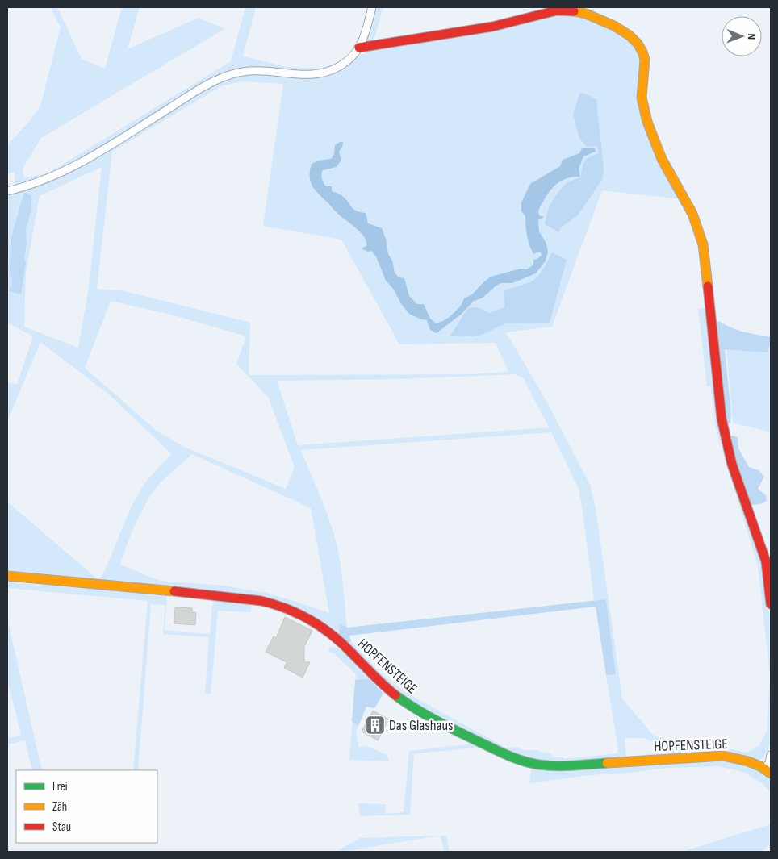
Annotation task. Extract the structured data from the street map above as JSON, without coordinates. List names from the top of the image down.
{
  "streets": {
    "street": ["HOPFENSTEIGE"]
  },
  "places": {
    "building": ["Das Glashaus"]
  },
  "legend": ["Frei", "Zäh", "Stau"],
  "north": "right"
}
